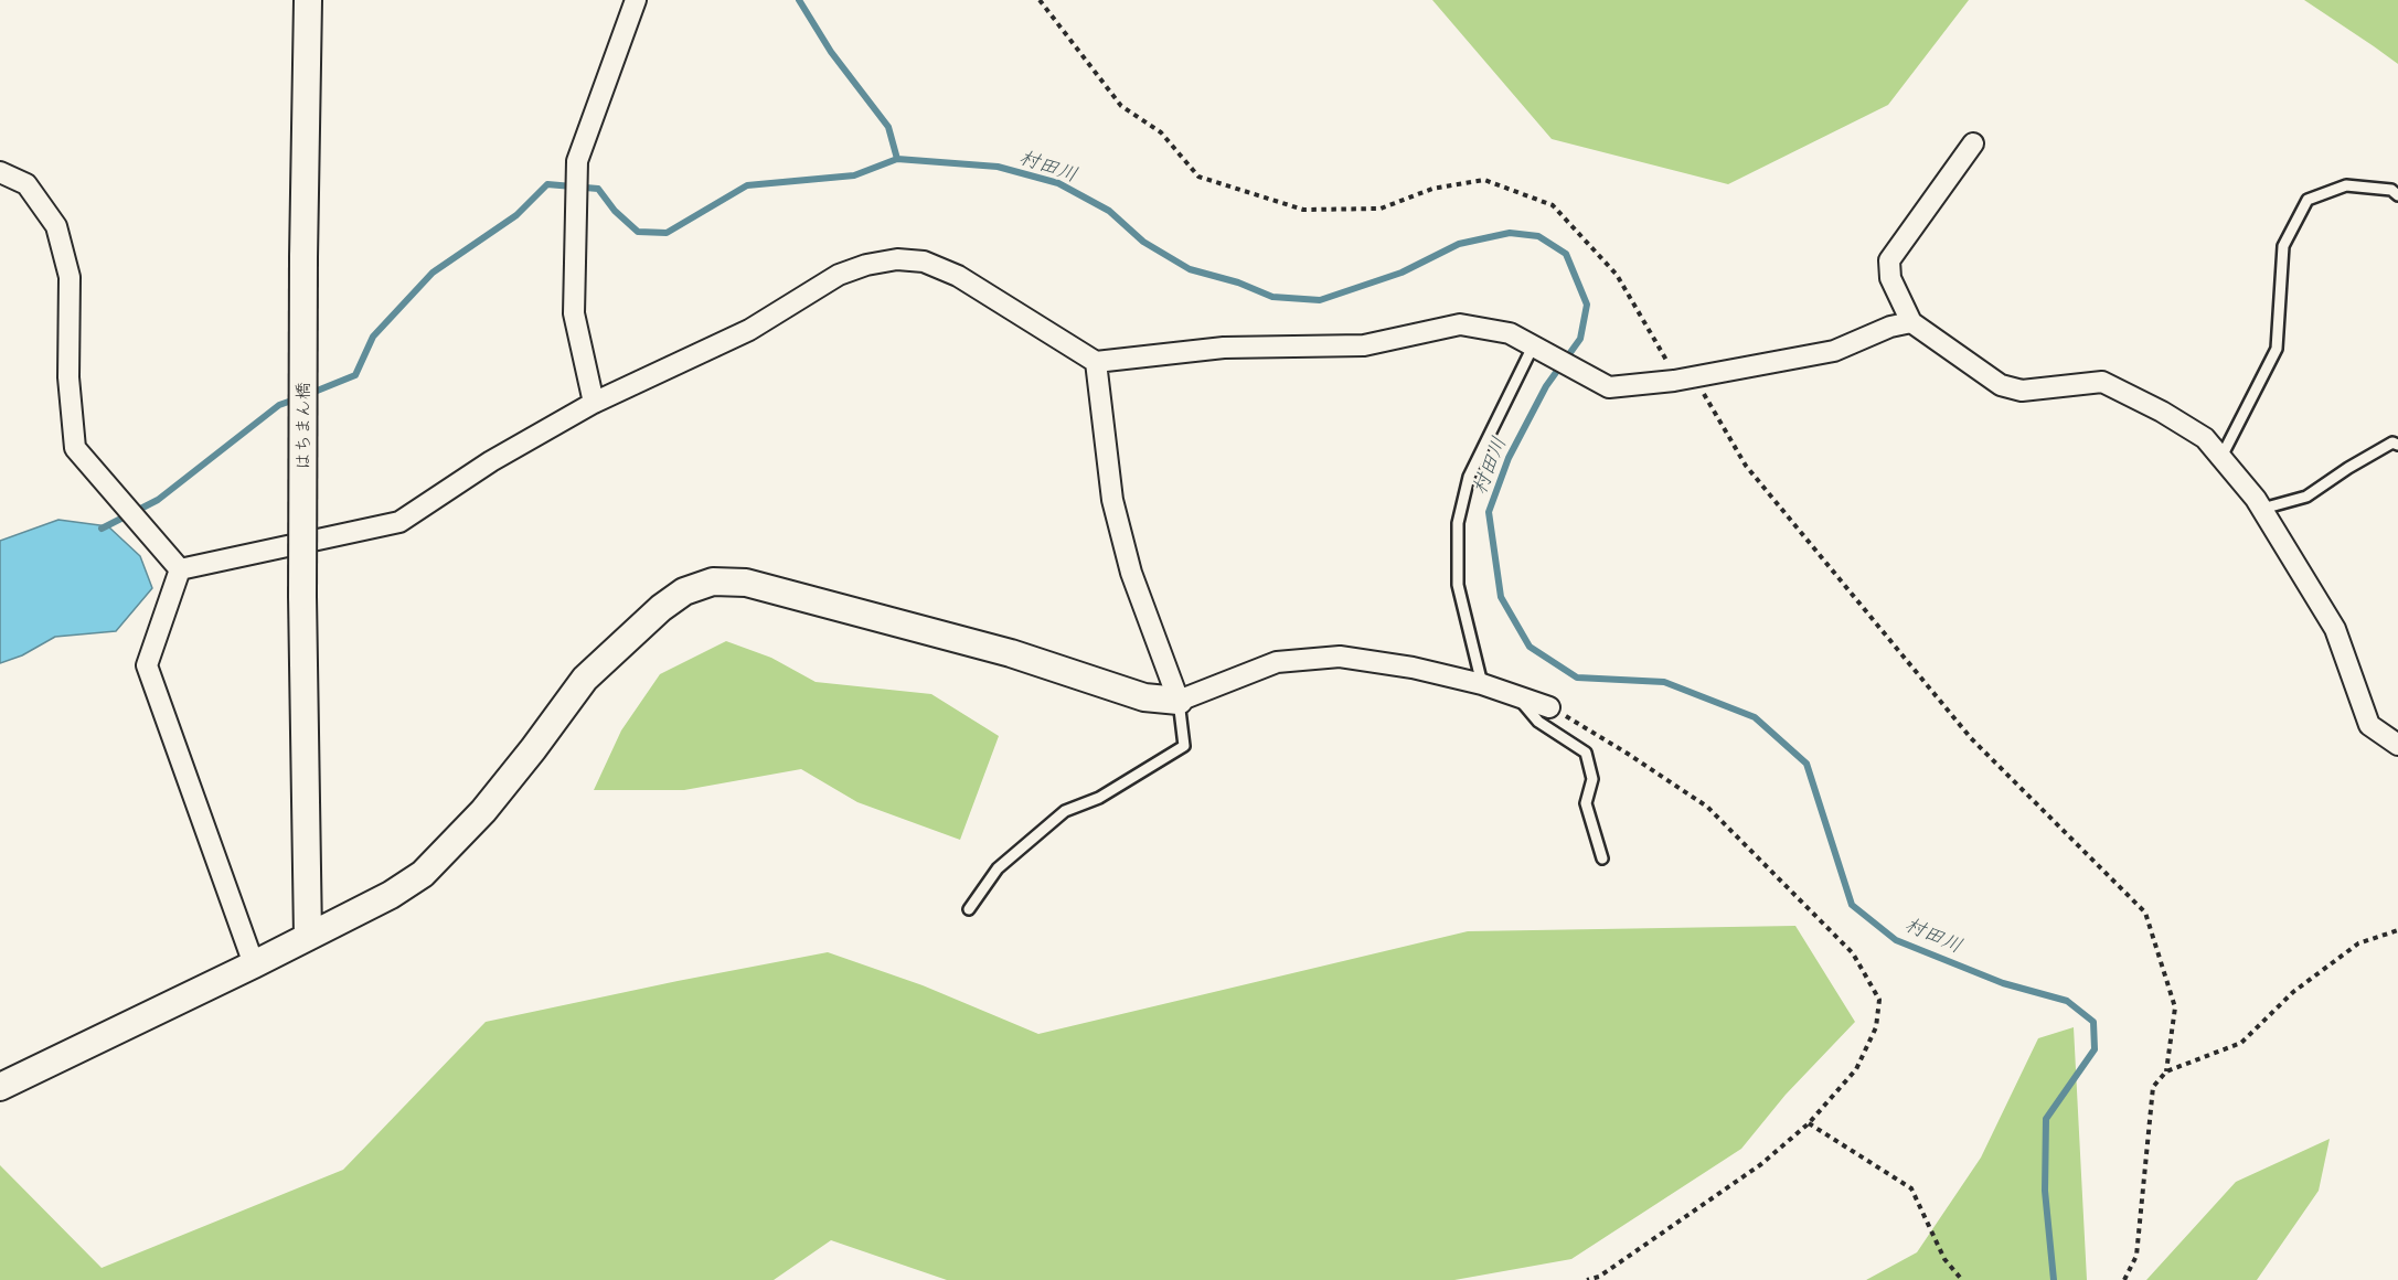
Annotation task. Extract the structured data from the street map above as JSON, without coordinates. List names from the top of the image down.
{
  "streets": {
    "street": ["はちまん橋"]
  },
  "water": ["村田川"]
}
